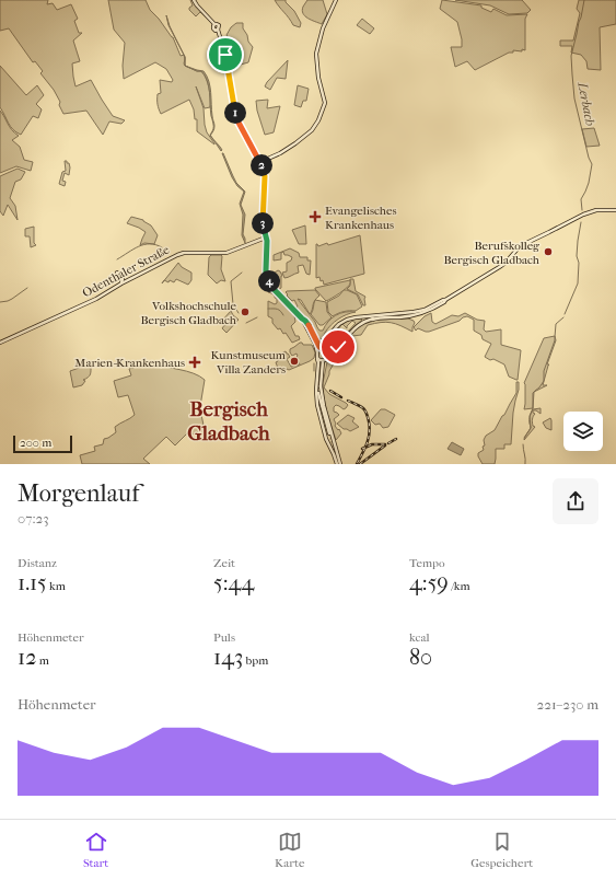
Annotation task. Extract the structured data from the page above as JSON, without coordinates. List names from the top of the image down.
{
  "streets": {
    "main road": ["Odenthaler Straße"]
  },
  "districts": ["Bergisch Gladbach"],
  "water": ["Lerbach"],
  "places": {
    "health": ["Evangelisches Krankenhaus", "Marien-Krankenhaus"],
    "other": ["Berufskolleg Bergisch Gladbach", "Volkshochschule Bergisch Gladbach", "Kunstmuseum Villa Zanders"]
  },
  "scale_bar": "200 m",
  "page": {
    "pins": [
      "1",
      "2",
      "3",
      "4"
    ],
    "scale": "200 m",
    "heading": ["Morgenlauf", "07:23"],
    "stats": [
      ["Distanz", "1.15 km"],
      ["Zeit", "5:44"],
      ["Tempo", "4:59 /km"],
      ["Höhenmeter", "12 m"],
      ["Puls", "143 bpm"],
      ["kcal", "80"]
    ],
    "chart": ["Höhenmeter", "221–230 m"],
    "tabs": ["Start", "Karte", "Gespeichert"]
  }
}
